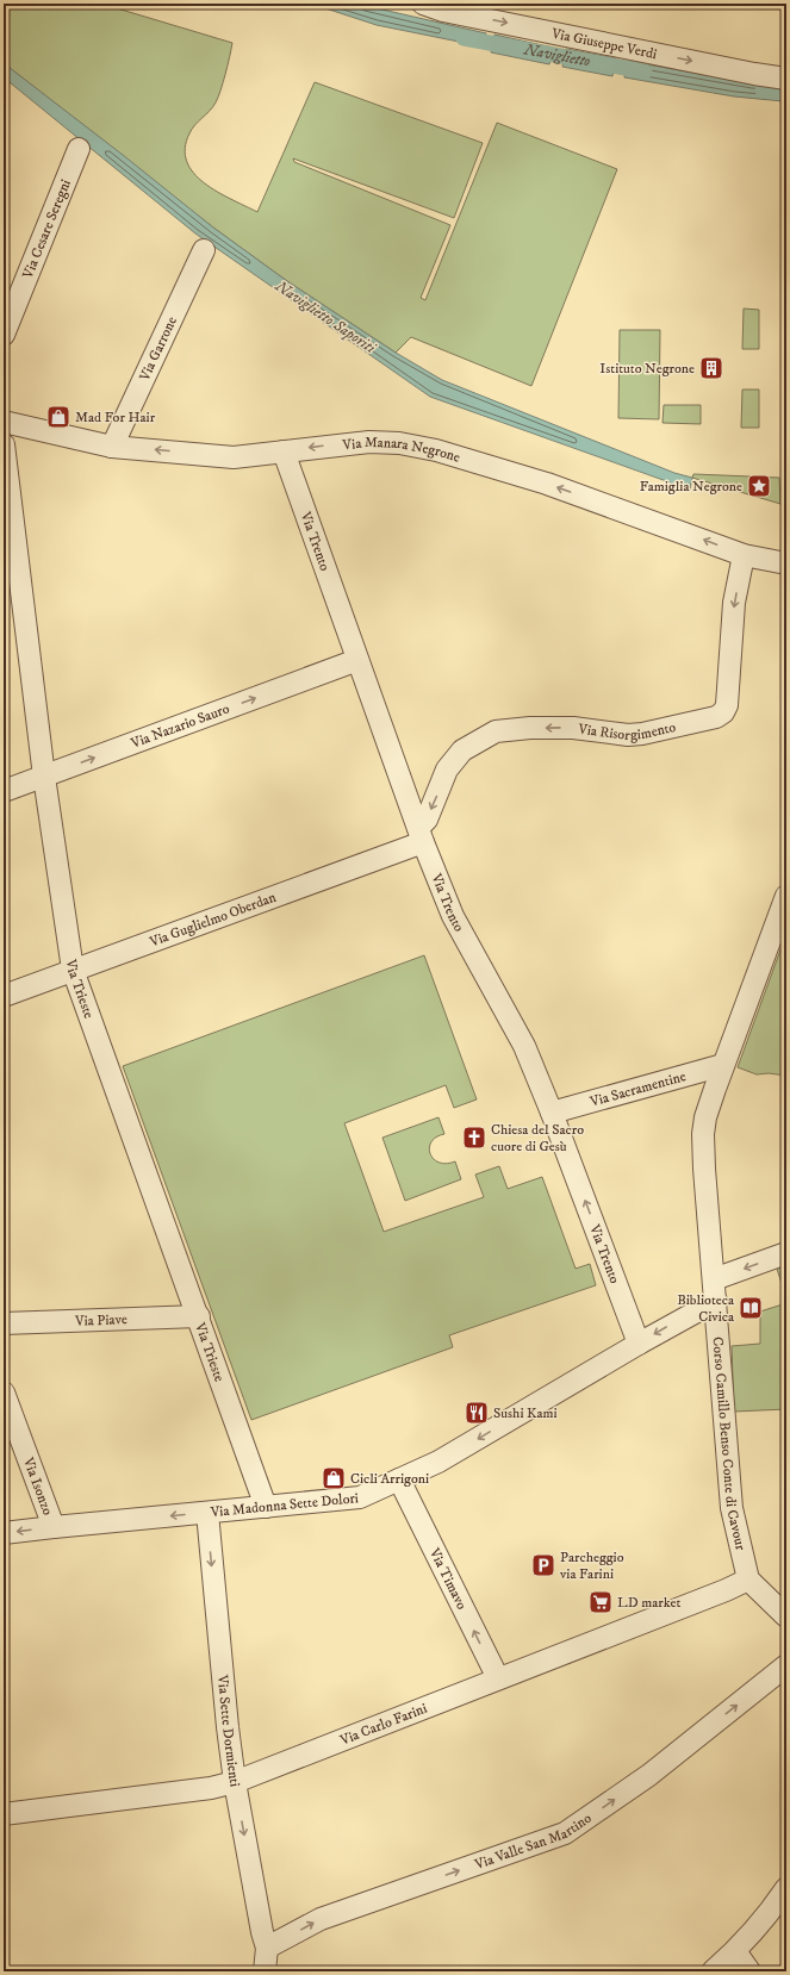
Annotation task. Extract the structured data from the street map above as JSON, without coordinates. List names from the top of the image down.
{
  "streets": {
    "street": [
      "Via Giuseppe Verdi",
      "Via Cesare Seregni",
      "Via Garrone",
      "Via Manara Negrone",
      "Via Trento",
      "Via Nazario Sauro",
      "Via Risorgimento",
      "Via Guglielmo Oberdan",
      "Via Trieste",
      "Via Sacramentine",
      "Via Piave",
      "Corso Camillo Benso Conte di Cavour",
      "Via Isonzo",
      "Via Madonna Sette Dolori",
      "Via Timavo",
      "Via Carlo Farini",
      "Via Sette Dormienti",
      "Via Valle San Martino"
    ]
  },
  "crossings": [
    ["Via Garrone", "Via Manara Negrone"],
    ["Via Manara Negrone", "Via Trento"],
    ["Via Manara Negrone", "Via Risorgimento"],
    ["Via Trento", "Via Nazario Sauro"],
    ["Via Trento", "Via Risorgimento"],
    ["Via Trento", "Via Guglielmo Oberdan"],
    ["Via Trento", "Via Sacramentine"],
    ["Via Trento", "Via Madonna Sette Dolori"],
    ["Via Nazario Sauro", "Via Trieste"],
    ["Via Risorgimento", "Via Guglielmo Oberdan"],
    ["Via Guglielmo Oberdan", "Via Trieste"],
    ["Via Trieste", "Via Piave"],
    ["Via Trieste", "Via Madonna Sette Dolori"],
    ["Via Sacramentine", "Corso Camillo Benso Conte di Cavour"],
    ["Corso Camillo Benso Conte di Cavour", "Via Madonna Sette Dolori"],
    ["Corso Camillo Benso Conte di Cavour", "Via Carlo Farini"],
    ["Via Isonzo", "Via Madonna Sette Dolori"],
    ["Via Madonna Sette Dolori", "Via Timavo"],
    ["Via Madonna Sette Dolori", "Via Sette Dormienti"],
    ["Via Timavo", "Via Carlo Farini"],
    ["Via Carlo Farini", "Via Sette Dormienti"],
    ["Via Sette Dormienti", "Via Valle San Martino"]
  ],
  "one_way": [
    "Via Giuseppe Verdi",
    "Via Manara Negrone",
    "Via Nazario Sauro",
    "Via Risorgimento",
    "Via Madonna Sette Dolori",
    "Via Timavo",
    "Via Sette Dormienti",
    "Via Valle San Martino"
  ],
  "water": ["Naviglietto", "Naviglietto Saporiti"],
  "places": {
    "building": ["Istituto Negrone"],
    "shop": ["Mad For Hair", "Cicli Arrigoni"],
    "place": ["Famiglia Negrone"],
    "church": ["Chiesa del Sacro cuore di Gesù"],
    "library": ["Biblioteca Civica"],
    "restaurant": ["Sushi Kami"],
    "parking": ["Parcheggio via Farini"],
    "supermarket": ["LD market"]
  }
}
